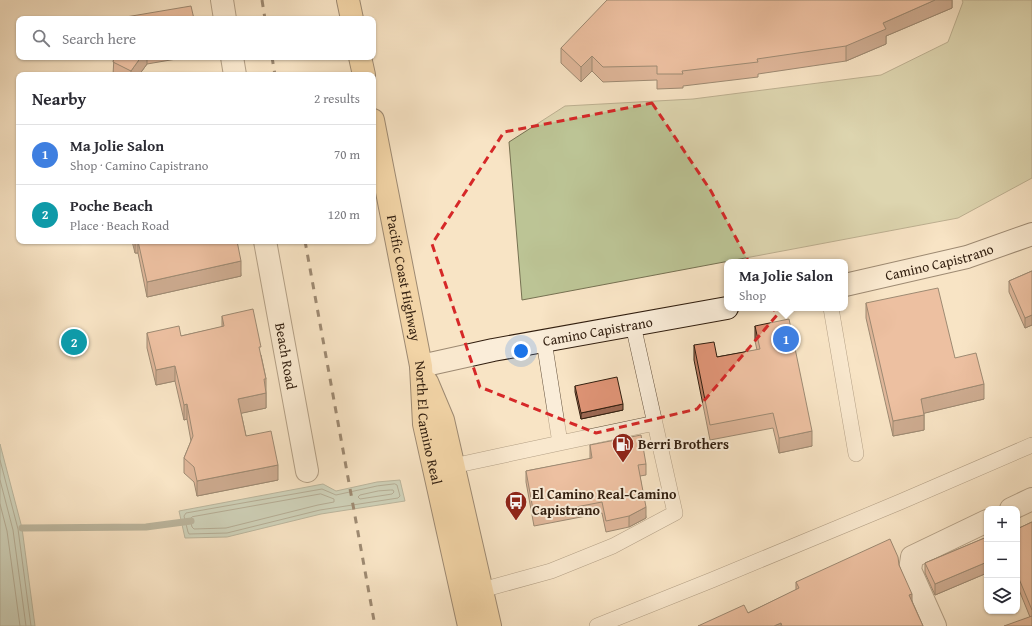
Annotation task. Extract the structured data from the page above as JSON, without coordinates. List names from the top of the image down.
{
  "streets": {
    "main road": [
      "Camino Capistrano",
      "Pacific Coast Highway",
      "Beach Road",
      "North El Camino Real"
    ]
  },
  "crossings": [
    ["Camino Capistrano", "Pacific Coast Highway"],
    ["Camino Capistrano", "North El Camino Real"],
    ["Pacific Coast Highway", "North El Camino Real"]
  ],
  "places": {
    "fuel station": ["Berri Brothers"],
    "bus stop": ["El Camino Real-Camino Capistrano"]
  },
  "page": {
    "search": "Search here",
    "heading": ["Nearby", "2 results"],
    "list": [
      {
        "mark": "1",
        "name": "Ma Jolie Salon",
        "note": "Shop · Camino Capistrano",
        "value": "70 m"
      },
      {
        "mark": "2",
        "name": "Poche Beach",
        "note": "Place · Beach Road",
        "value": "120 m"
      }
    ],
    "popup": ["Ma Jolie Salon", "Shop"],
    "pins": ["1", "2"],
    "map_buttons": ["+", "−"]
  }
}
